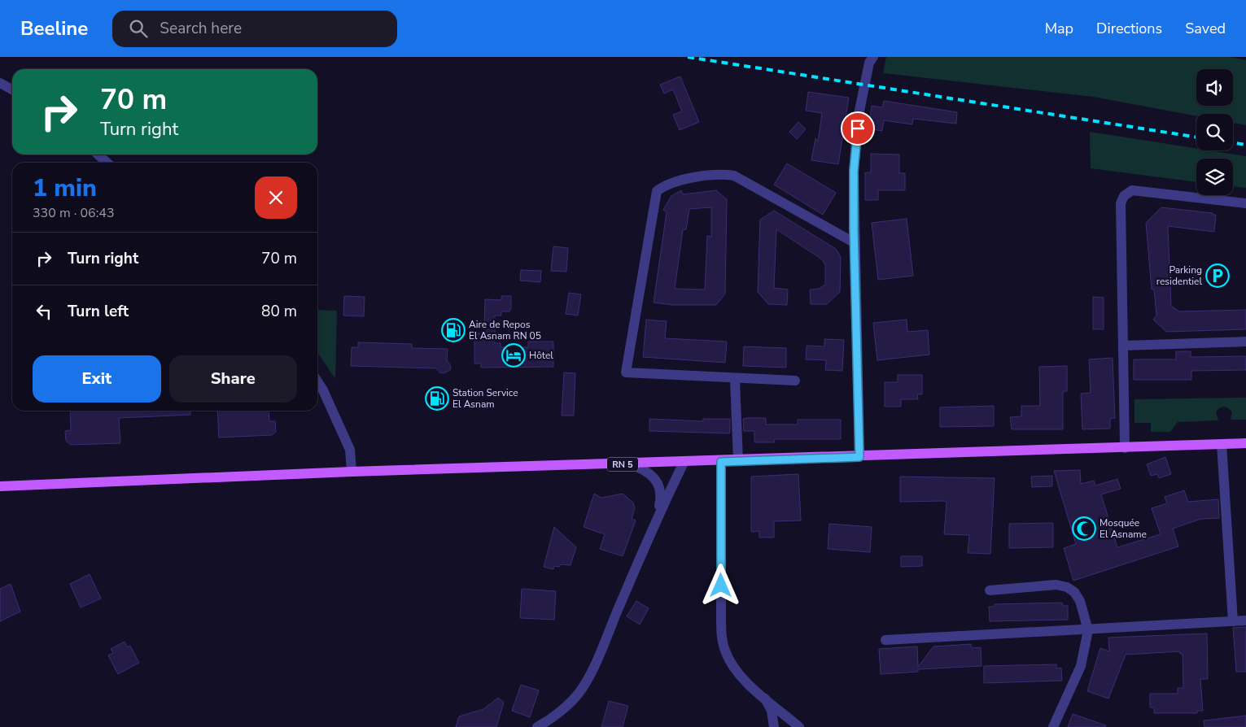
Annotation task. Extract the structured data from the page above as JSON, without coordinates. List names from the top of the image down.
{
  "streets": {
    "main road": ["RN 5"]
  },
  "places": {
    "parking": ["Parking residentiel"],
    "fuel station": ["Aire de Repos El Asnam RN 05", "Station Service El Asnam"],
    "hotel": ["Hôtel"],
    "mosque": ["Mosquée El Asname"]
  },
  "page": {
    "header": "Beeline",
    "search": "Search here",
    "nav": ["Map", "Directions", "Saved"],
    "turn": ["70 m", "Turn right"],
    "heading": ["1 min", "330 m · 06:43"],
    "list": [
      {
        "name": "Turn right",
        "value": "70 m"
      },
      {
        "name": "Turn left",
        "value": "80 m"
      }
    ],
    "buttons": ["Exit", "Share"]
  }
}
